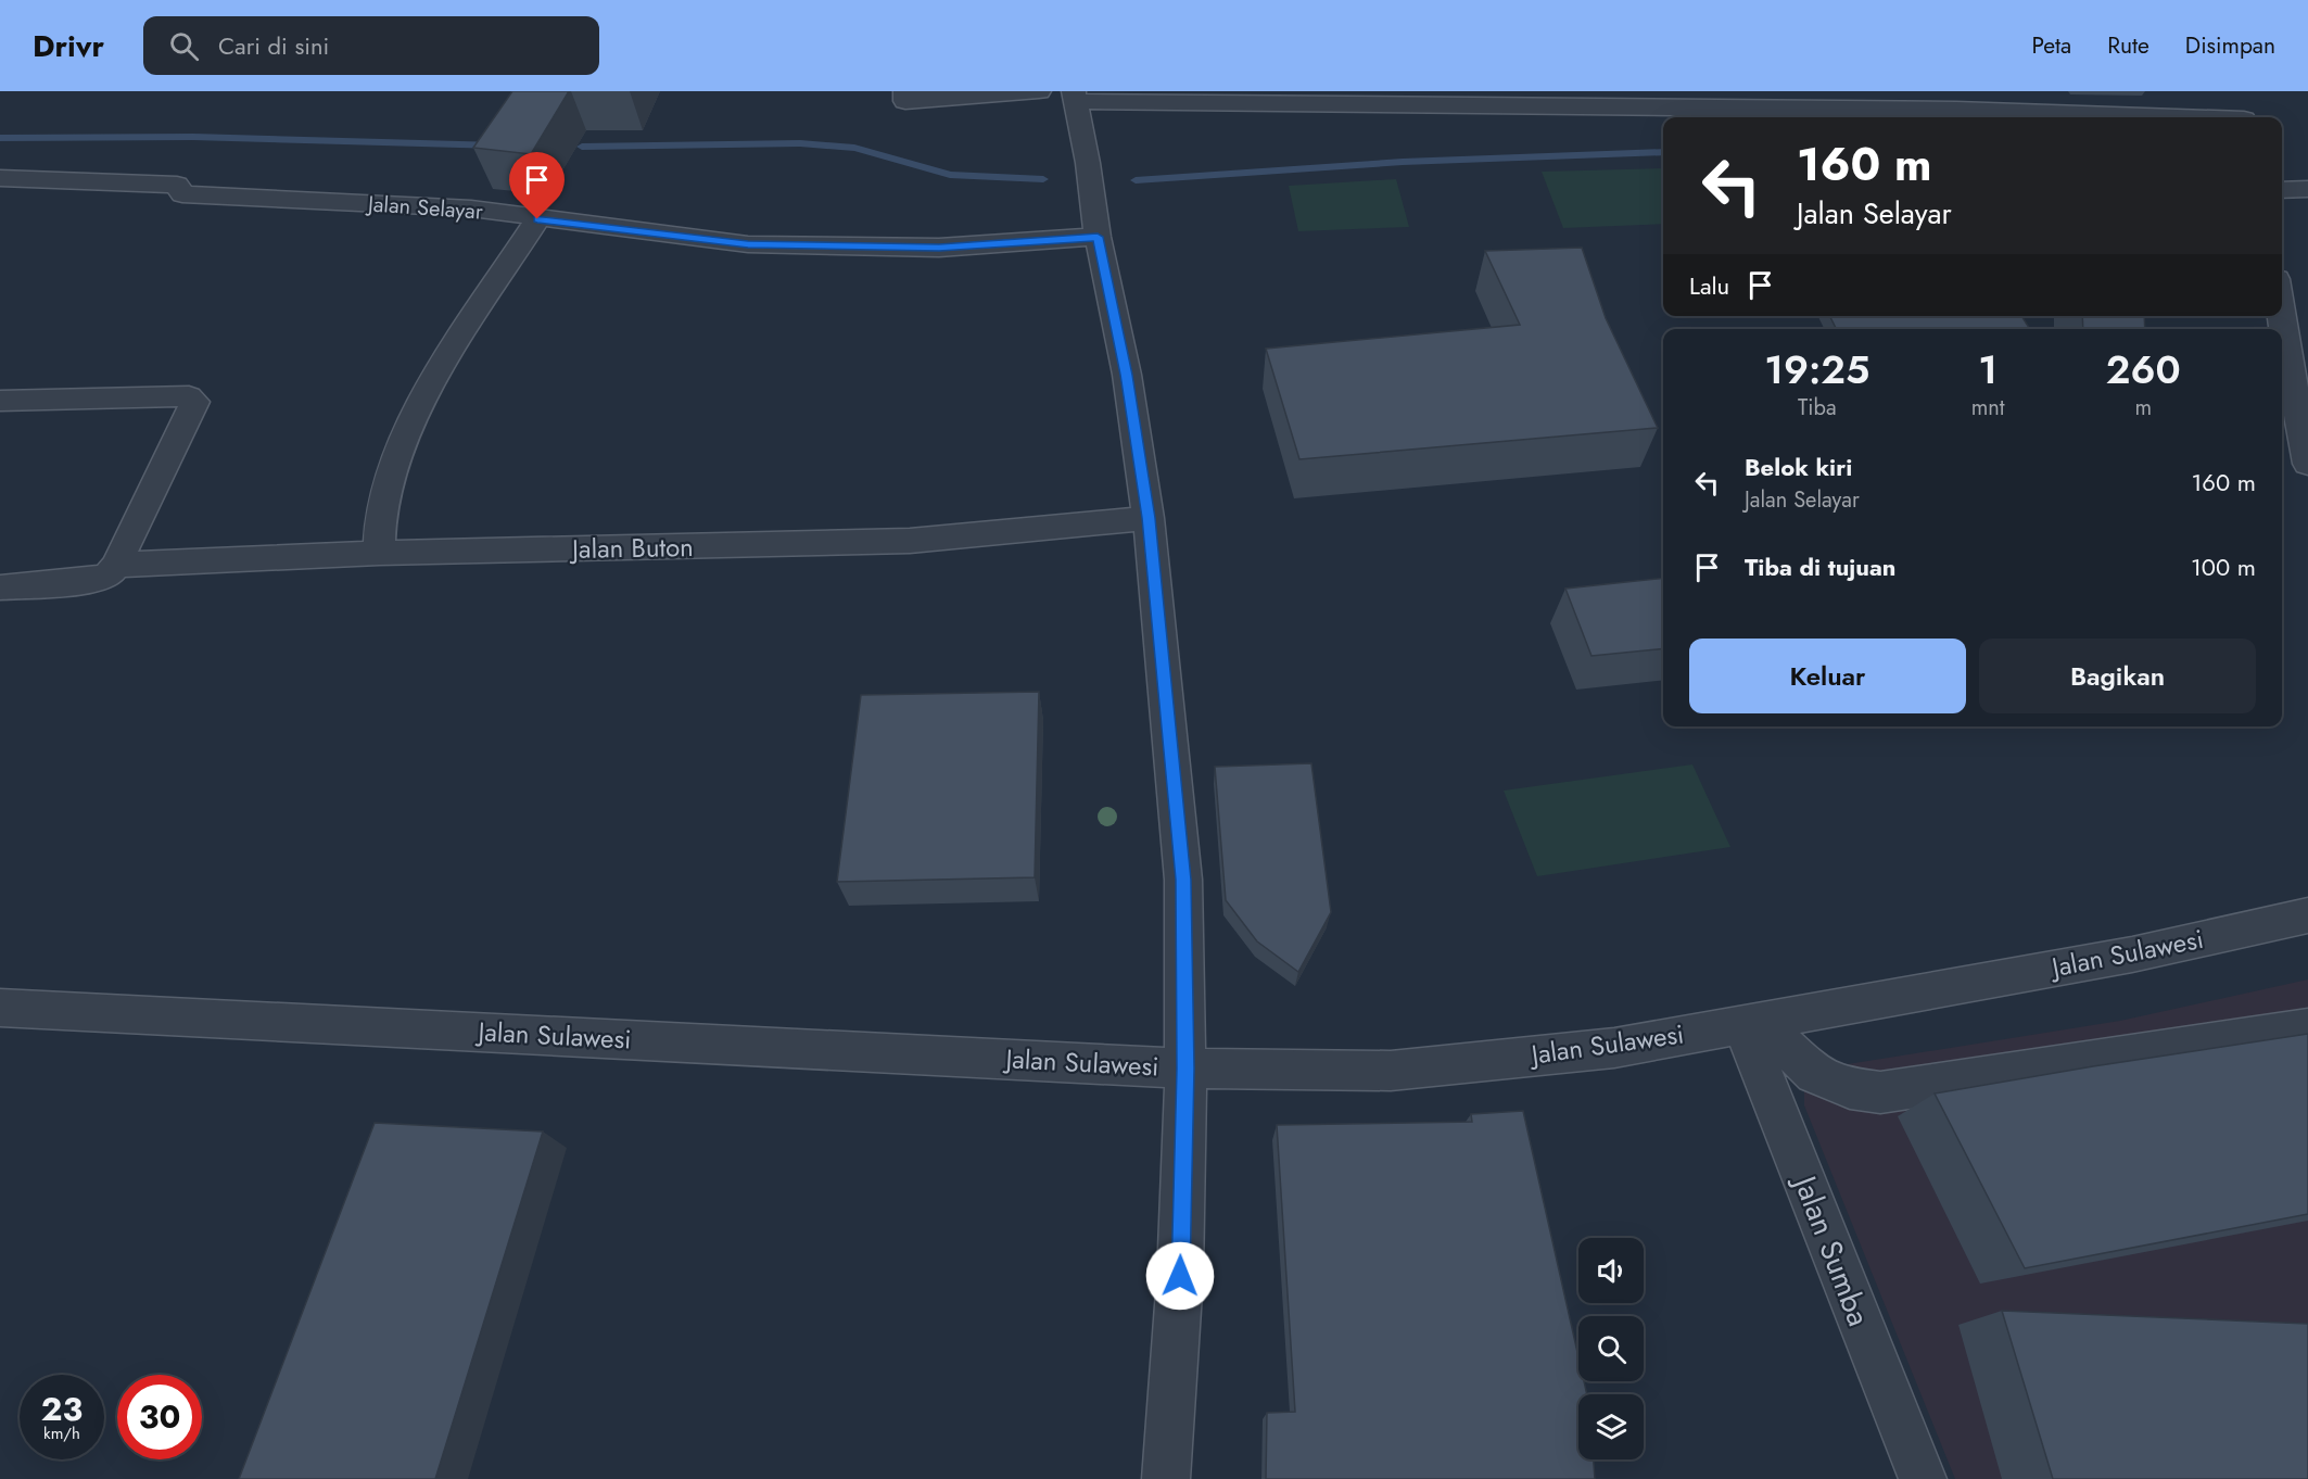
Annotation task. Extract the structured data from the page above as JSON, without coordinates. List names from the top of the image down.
{
  "streets": {
    "street": [
      "Jalan Selayar",
      "Jalan Buton",
      "Jalan Sulawesi",
      "Jalan Sumba"
    ]
  },
  "crossings": [
    ["Jalan Sulawesi", "Jalan Sumba"]
  ],
  "page": {
    "header": "Drivr",
    "search": "Cari di sini",
    "nav": ["Peta", "Rute", "Disimpan"],
    "turn": ["160 m", "Jalan Selayar"],
    "then": "Lalu",
    "eta": [
      "19:25",
      "Tiba",
      "1",
      "mnt",
      "260",
      "m"
    ],
    "list": [
      {
        "name": "Belok kiri",
        "note": "Jalan Selayar",
        "value": "160 m"
      },
      {
        "name": "Tiba di tujuan",
        "value": "100 m"
      }
    ],
    "buttons": ["Keluar", "Bagikan"],
    "speed": "23 km/h",
    "limit": "30"
  }
}
